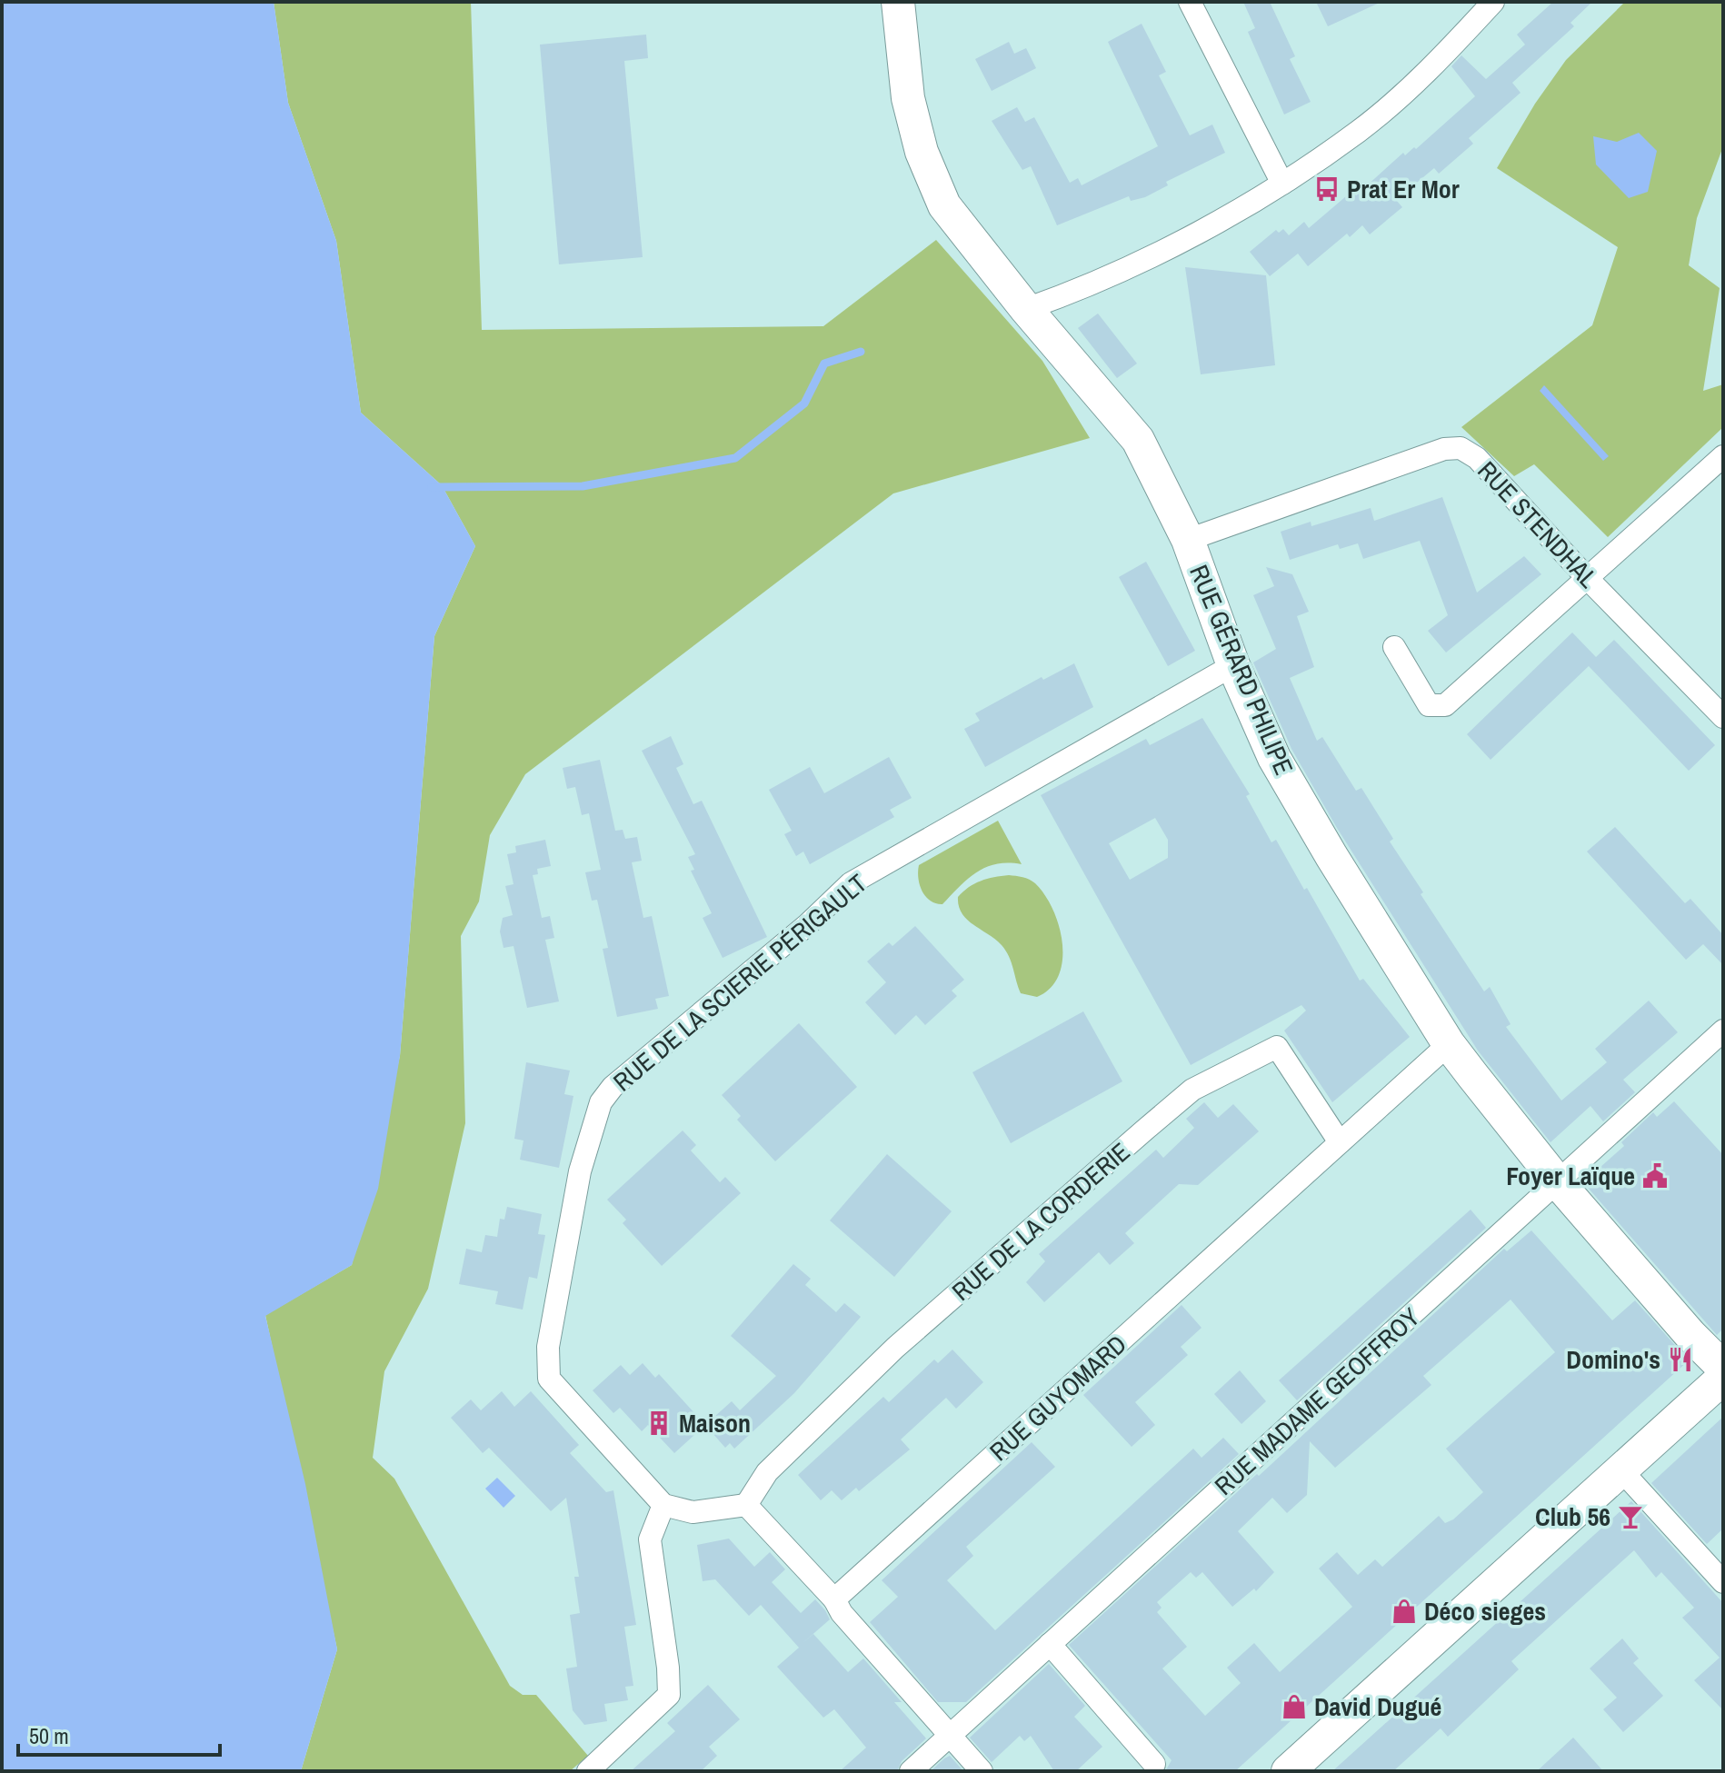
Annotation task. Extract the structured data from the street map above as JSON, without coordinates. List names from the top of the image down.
{
  "streets": {
    "street": [
      "RUE STENDHAL",
      "RUE GÉRARD PHILIPE",
      "RUE DE LA SCIERIE PÉRIGAULT",
      "RUE DE LA CORDERIE",
      "RUE GUYOMARD",
      "RUE MADAME GEOFFROY"
    ]
  },
  "crossings": [
    ["RUE STENDHAL", "RUE GÉRARD PHILIPE"],
    ["RUE GÉRARD PHILIPE", "RUE DE LA SCIERIE PÉRIGAULT"],
    ["RUE GÉRARD PHILIPE", "RUE GUYOMARD"],
    ["RUE GÉRARD PHILIPE", "RUE MADAME GEOFFROY"],
    ["RUE DE LA CORDERIE", "RUE GUYOMARD"]
  ],
  "places": {
    "bus stop": ["Prat Er Mor"],
    "public building": ["Foyer Laïque"],
    "restaurant": ["Domino's"],
    "building": ["Maison"],
    "bar": ["Club 56"],
    "shop": ["Déco sieges", "David Dugué"]
  },
  "scale_bar": "50 m"
}
